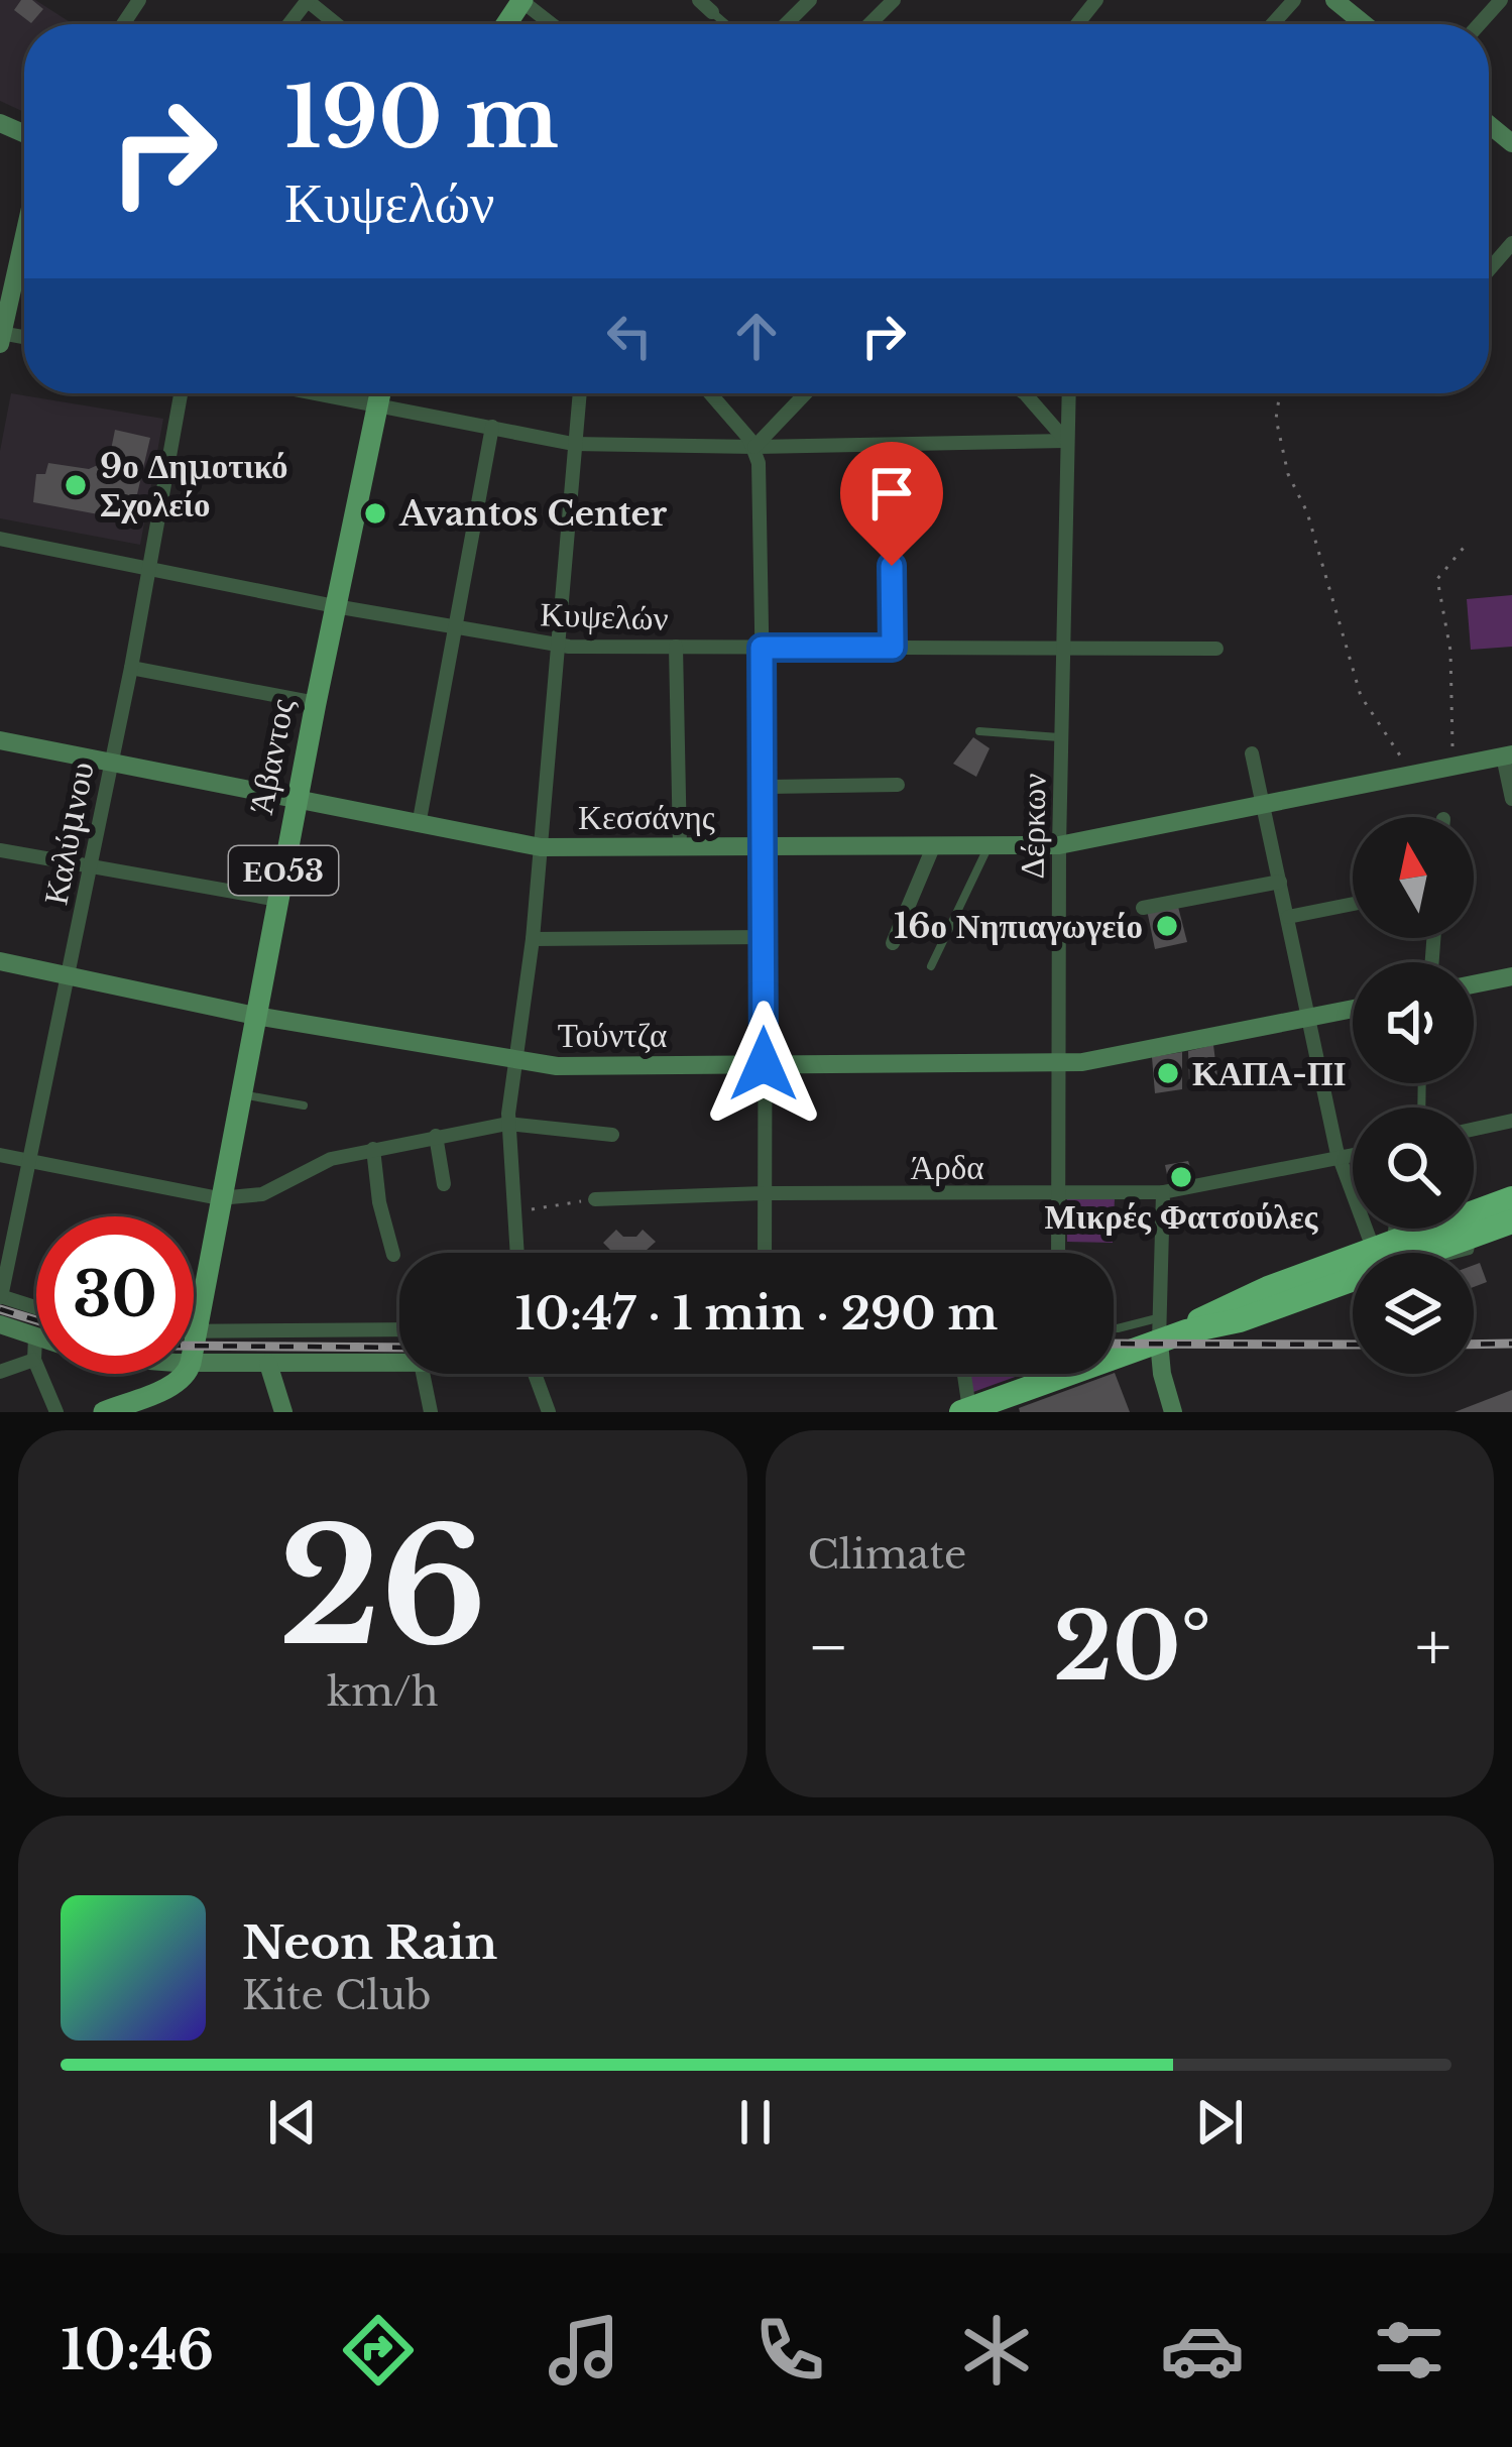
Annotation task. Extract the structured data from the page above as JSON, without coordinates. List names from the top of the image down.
{
  "streets": {
    "main road": ["Άβαντος", "ΕΟ53"],
    "street": [
      "Κυψελών",
      "Κεσσάνης",
      "Δέρκων",
      "Καλύμνου",
      "Τούντζα",
      "Άρδα"
    ]
  },
  "crossings": [
    ["Κυψελών", "Άβαντος"],
    ["Κυψελών", "Δέρκων"],
    ["Κυψελών", "Καλύμνου"],
    ["Άβαντος", "Κεσσάνης"],
    ["Άβαντος", "Τούντζα"],
    ["Κεσσάνης", "Δέρκων"],
    ["Κεσσάνης", "Καλύμνου"],
    ["Δέρκων", "Τούντζα"],
    ["Δέρκων", "Άρδα"],
    ["Καλύμνου", "Τούντζα"]
  ],
  "places": [
    "9ο Δημοτικό Σχολείο",
    "Avantos Center",
    "16ο Νηπιαγωγείο",
    "ΚΑΠΑ-ΠΙ",
    "Μικρές Φατσούλες"
  ],
  "north": "top",
  "page": {
    "turn": ["190 m", "Κυψελών"],
    "limit": "30",
    "trip": "10:47 · 1 min · 290 m",
    "tile": [
      ["26", "km/h"],
      "Climate"
    ],
    "heat": ["−", "20°", "+"],
    "song": ["Neon Rain", "Kite Club"],
    "tabs": "10:46"
  }
}
